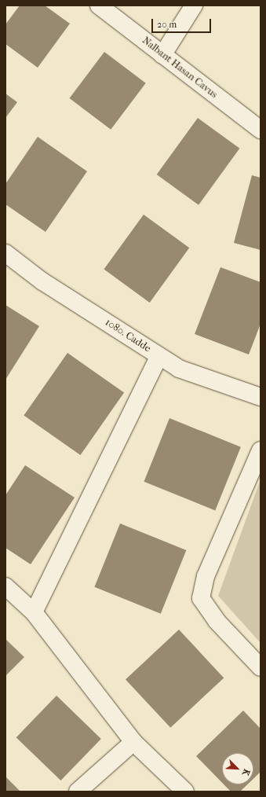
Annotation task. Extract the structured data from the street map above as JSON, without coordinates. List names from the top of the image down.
{
  "streets": {
    "street": ["Nalbant Hasan Cavus", "1080. Cadde"]
  },
  "scale_bar": "20 m",
  "north": "bottom right"
}
